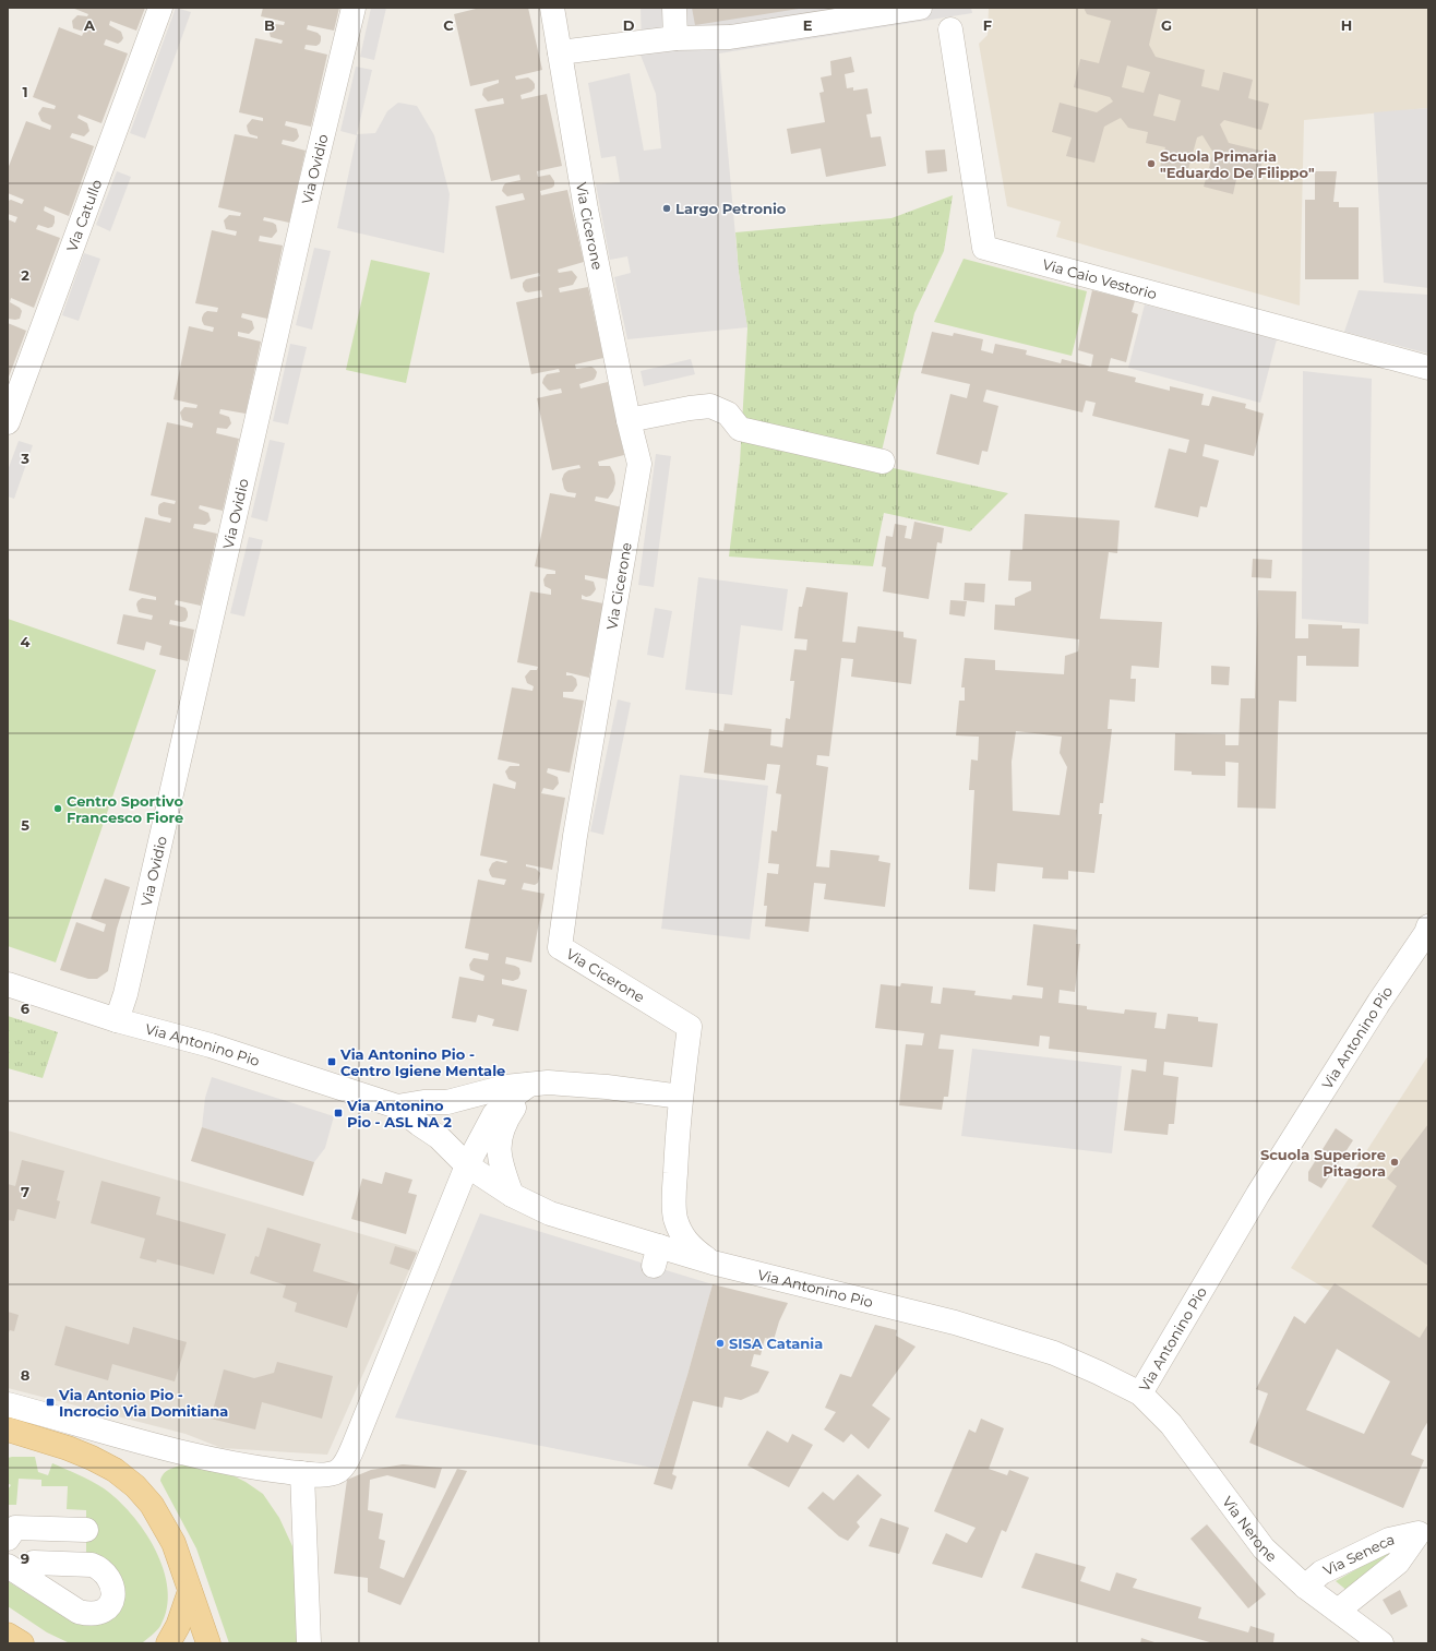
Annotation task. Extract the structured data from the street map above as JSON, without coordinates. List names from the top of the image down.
{
  "streets": {
    "street": [
      "Via Ovidio",
      "Via Catullo",
      "Via Cicerone",
      "Via Caio Vestorio",
      "Via Antonino Pio",
      "Via Nerone",
      "Via Seneca"
    ]
  },
  "crossings": [
    ["Via Ovidio", "Via Antonino Pio"],
    ["Via Cicerone", "Via Antonino Pio"],
    ["Via Antonino Pio", "Via Nerone"],
    ["Via Nerone", "Via Seneca"]
  ],
  "places": {
    "other": [
      "Scuola Primaria \"Eduardo De Filippo\"",
      "Largo Petronio",
      "Centro Sportivo Francesco Fiore",
      "Scuola Superiore Pitagora",
      "SISA Catania"
    ],
    "transit": ["Via Antonino Pio - Centro Igiene Mentale", "Via Antonino Pio - ASL NA 2", "Via Antonio Pio - Incrocio Via Domitiana"]
  },
  "grid": {
    "columns": [
      "A",
      "B",
      "C",
      "D",
      "E",
      "F",
      "G",
      "H"
    ],
    "rows": [
      "1",
      "2",
      "3",
      "4",
      "5",
      "6",
      "7",
      "8",
      "9"
    ]
  }
}
